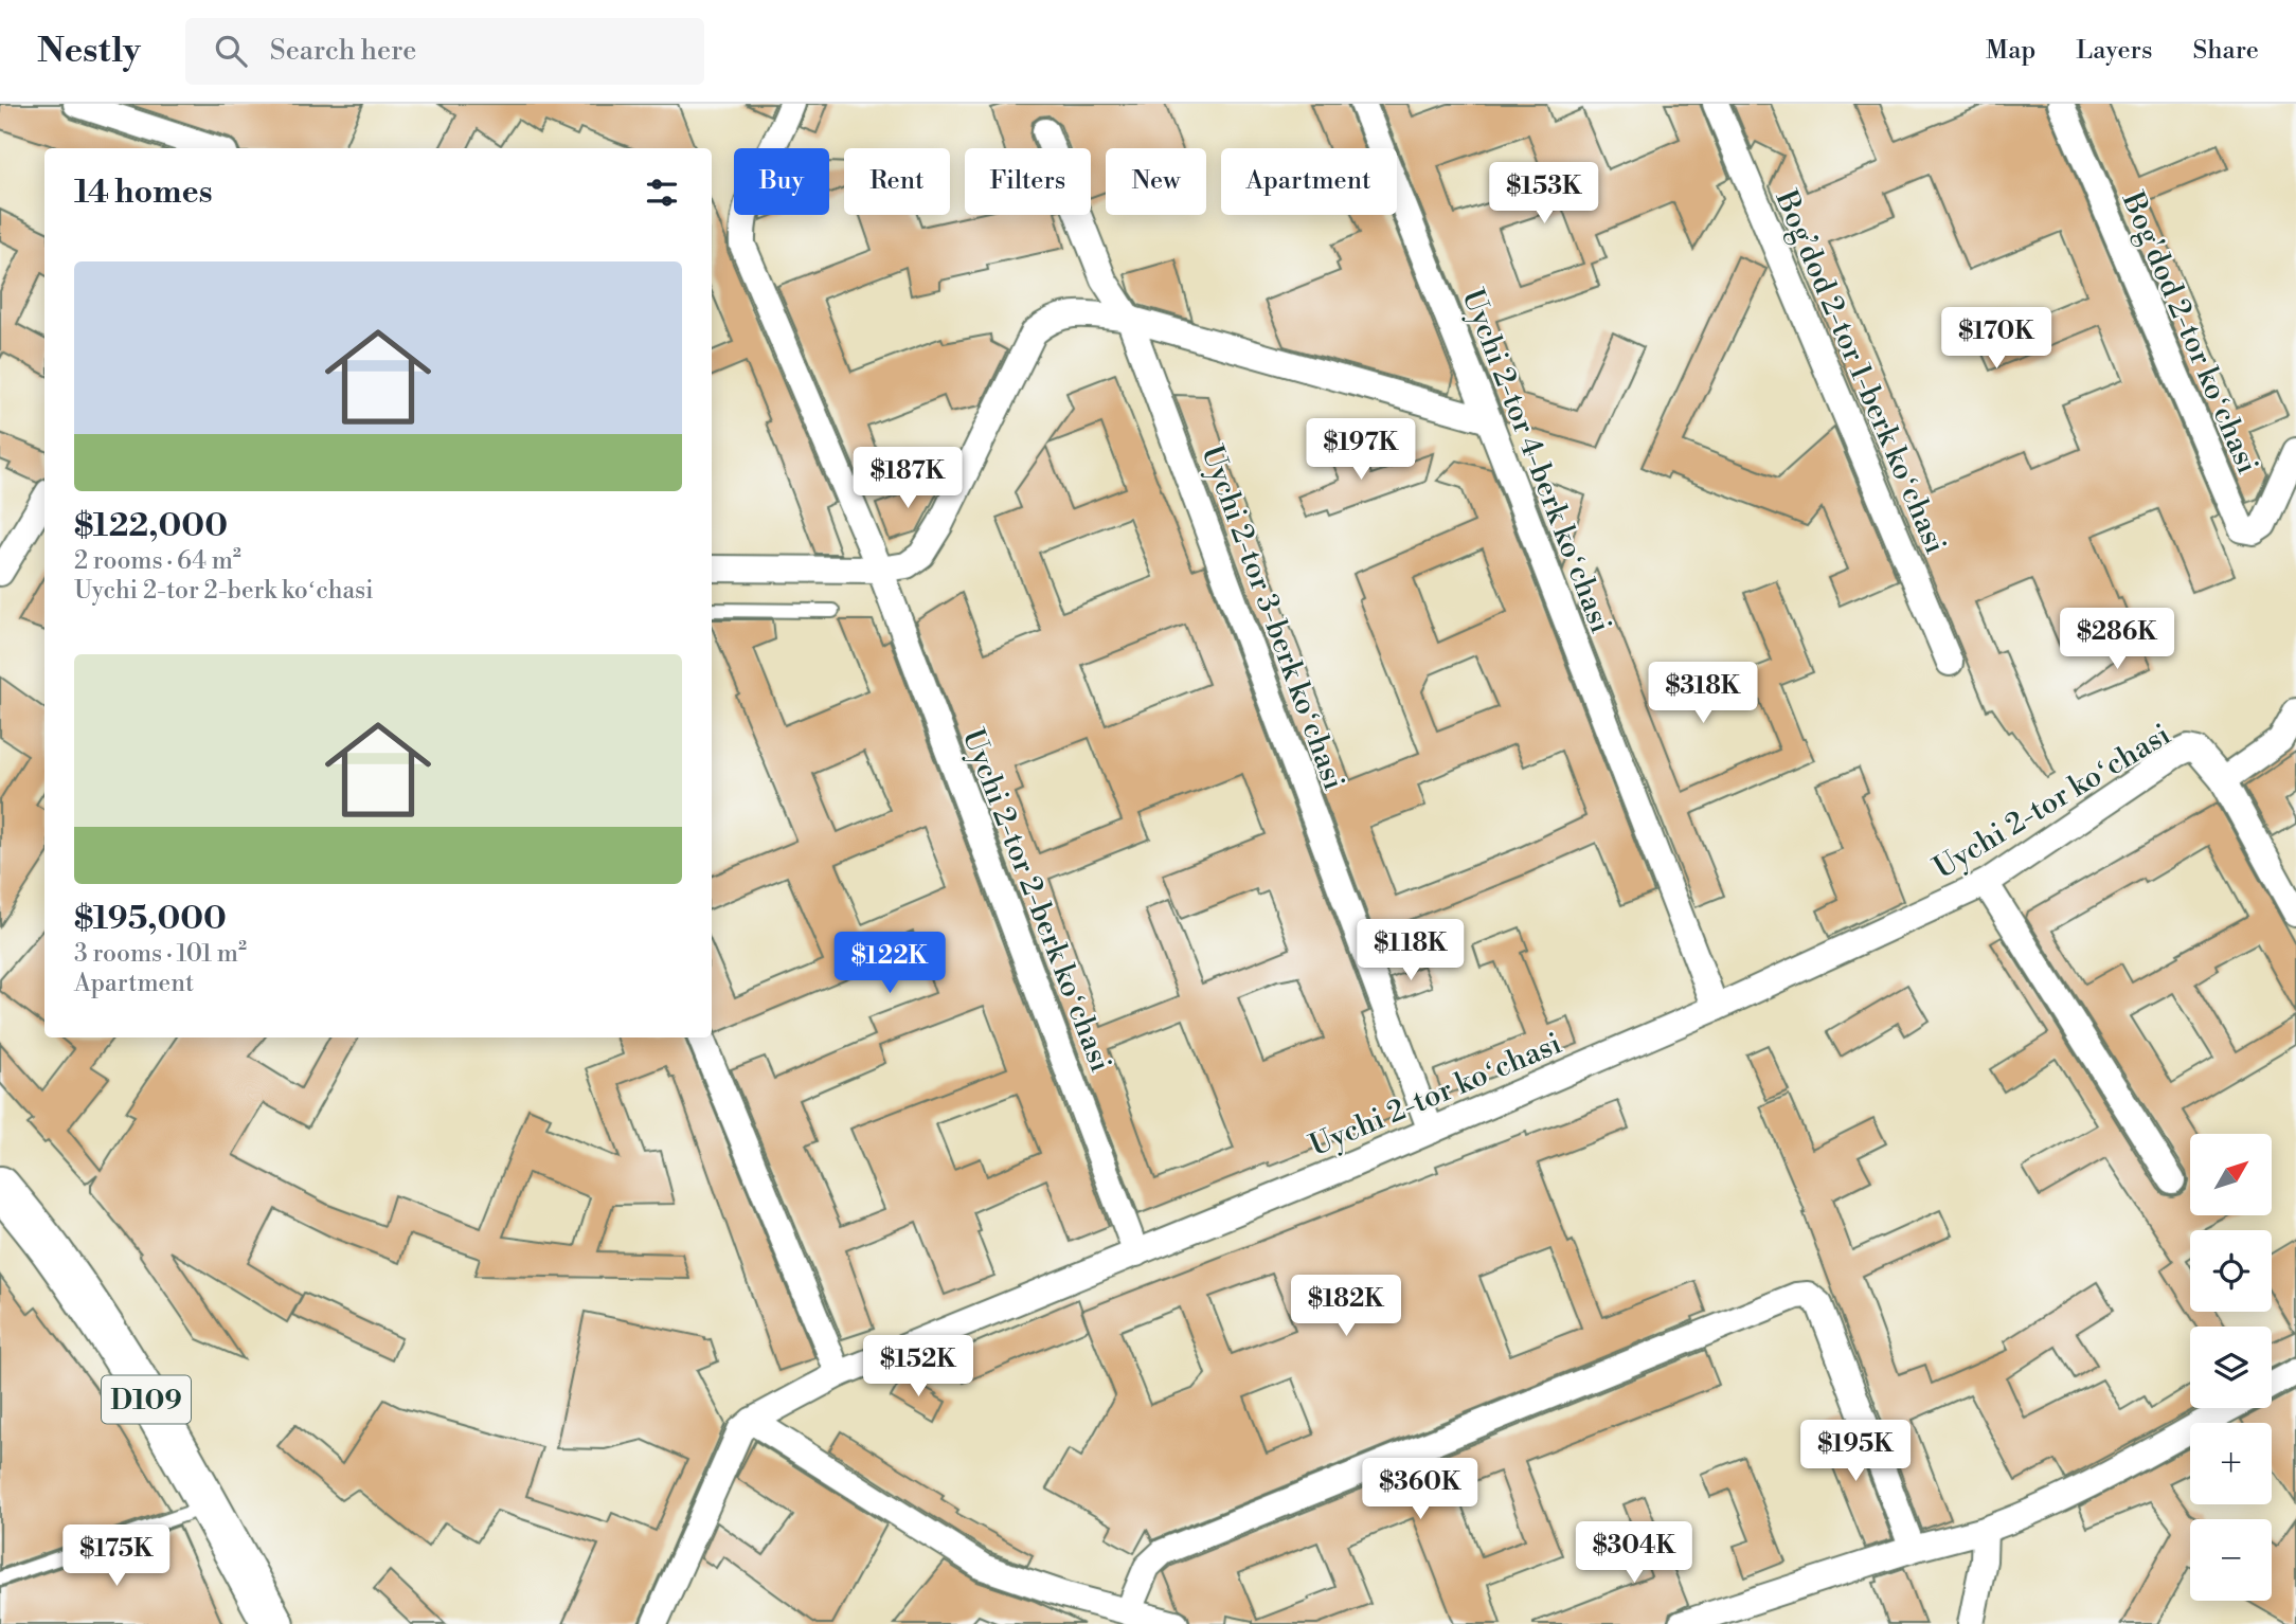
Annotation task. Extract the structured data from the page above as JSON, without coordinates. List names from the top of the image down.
{
  "streets": {
    "main road": ["D109"],
    "street": [
      "Bog'dod 2-tor koʻchasi",
      "Bogʼdod 2-tor 1-berk koʻchasi",
      "Uychi 2-tor 4-berk koʻchasi",
      "Uychi 2-tor 3-berk koʻchasi",
      "Uychi 2-tor koʻchasi",
      "Uychi 2-tor 2-berk koʻchasi"
    ]
  },
  "crossings": [
    ["Uychi 2-tor 4-berk koʻchasi", "Uychi 2-tor koʻchasi"],
    ["Uychi 2-tor 3-berk koʻchasi", "Uychi 2-tor koʻchasi"],
    ["Uychi 2-tor koʻchasi", "Uychi 2-tor 2-berk koʻchasi"]
  ],
  "north": "top right",
  "page": {
    "header": "Nestly",
    "search": "Search here",
    "nav": ["Map", "Layers", "Share"],
    "chip": [
      "Buy",
      "Rent",
      "Filters",
      "New",
      "Apartment"
    ],
    "heading": "14 homes",
    "price": [
      "$153K",
      "$170K",
      "$197K",
      "$187K",
      "$286K",
      "$318K",
      "$118K",
      "$122K",
      "$182K",
      "$152K",
      "$195K",
      "$360K",
      "$304K",
      "$175K"
    ],
    "list": [
      {
        "name": "$122,000",
        "note": "2 rooms · 64 m² · Uychi 2-tor 2-berk koʻchasi"
      },
      {
        "name": "$195,000",
        "note": "3 rooms · 101 m² · Apartment"
      }
    ],
    "map_buttons": ["+", "−"]
  }
}
